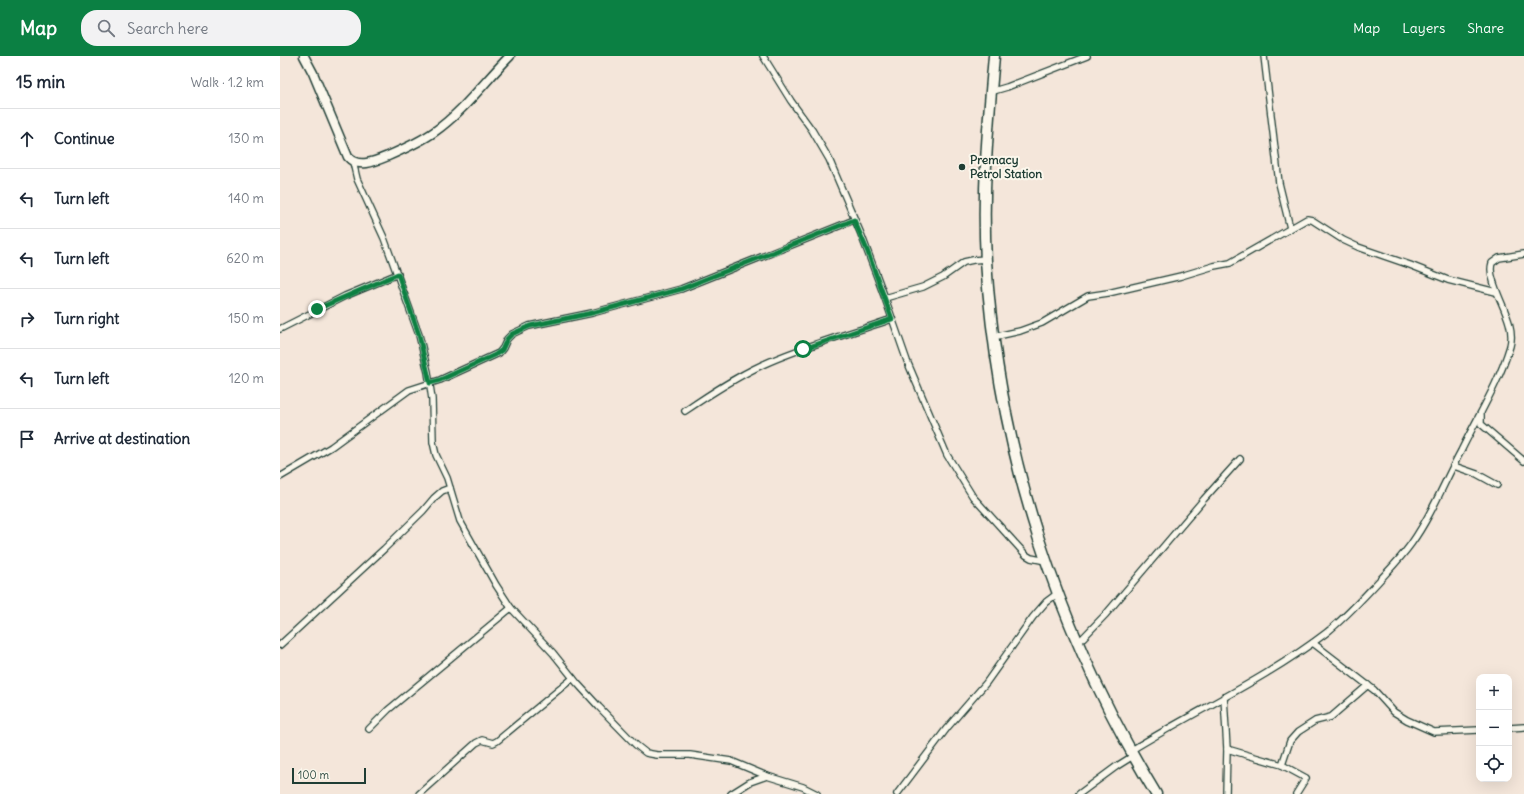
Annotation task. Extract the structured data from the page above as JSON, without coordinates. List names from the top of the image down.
{
  "places": ["Premacy Petrol Station"],
  "scale_bar": "100 m",
  "page": {
    "header": "Map",
    "search": "Search here",
    "nav": ["Map", "Layers", "Share"],
    "heading": ["15 min", "Walk · 1.2 km"],
    "list": [
      ["Continue", "130 m"],
      ["Turn left", "140 m"],
      ["Turn left", "620 m"],
      ["Turn right", "150 m"],
      ["Turn left", "120 m"],
      "Arrive at destination"
    ],
    "map_buttons": ["+", "−"],
    "scale": "100 m"
  }
}
